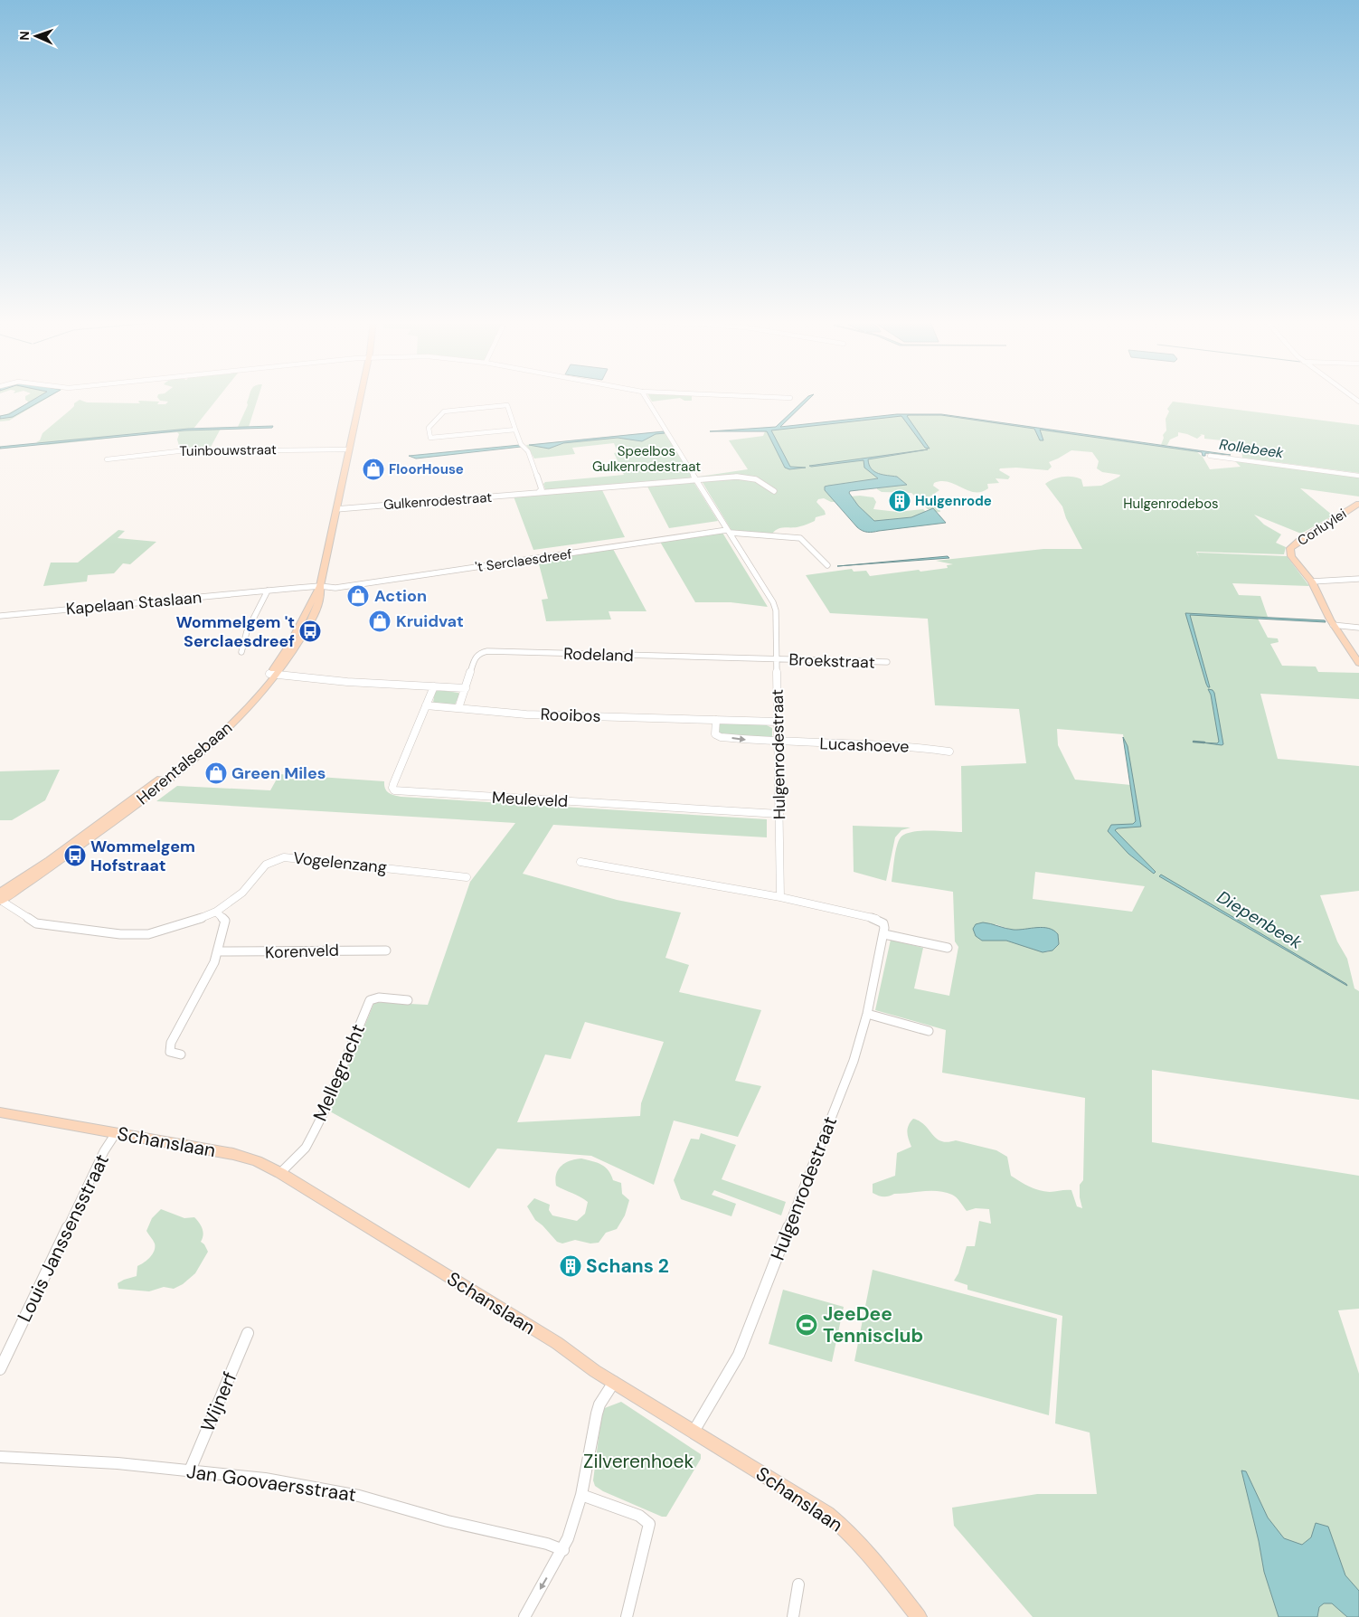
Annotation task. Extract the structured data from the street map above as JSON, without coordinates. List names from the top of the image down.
{
  "streets": {
    "main road": ["Corluylei", "Herentalsebaan", "Schanslaan"],
    "street": [
      "Tuinbouwstraat",
      "Gulkenrodestraat",
      "'t Serclaesdreef",
      "Kapelaan Staslaan",
      "Rodeland",
      "Broekstraat",
      "Rooibos",
      "Lucashoeve",
      "Hulgenrodestraat",
      "Meuleveld",
      "Vogelenzang",
      "Korenveld",
      "Mellegracht",
      "Louis Janssensstraat",
      "Wijnerf",
      "Jan Goovaersstraat"
    ]
  },
  "crossings": [
    ["Tuinbouwstraat", "Herentalsebaan"],
    ["Gulkenrodestraat", "Herentalsebaan"],
    ["'t Serclaesdreef", "Kapelaan Staslaan"],
    ["'t Serclaesdreef", "Hulgenrodestraat"],
    ["'t Serclaesdreef", "Herentalsebaan"],
    ["Kapelaan Staslaan", "Herentalsebaan"],
    ["Rodeland", "Broekstraat"],
    ["Rodeland", "Rooibos"],
    ["Rodeland", "Hulgenrodestraat"],
    ["Broekstraat", "Hulgenrodestraat"],
    ["Rooibos", "Hulgenrodestraat"],
    ["Rooibos", "Meuleveld"],
    ["Lucashoeve", "Hulgenrodestraat"],
    ["Hulgenrodestraat", "Meuleveld"],
    ["Hulgenrodestraat", "Schanslaan"],
    ["Herentalsebaan", "Vogelenzang"],
    ["Mellegracht", "Schanslaan"],
    ["Schanslaan", "Louis Janssensstraat"],
    ["Wijnerf", "Jan Goovaersstraat"]
  ],
  "water": ["Rollebeek", "Diepenbeek"],
  "parks": ["Speelbos Gulkenrodestraat", "Hulgenrodebos", "Zilverenhoek"],
  "places": {
    "shop": [
      "FloorHouse",
      "Action",
      "Kruidvat",
      "Green Miles"
    ],
    "building": ["Hulgenrode", "Schans 2"],
    "bus stop": ["Wommelgem 't Serclaesdreef", "Wommelgem Hofstraat"],
    "sports": ["JeeDee Tennisclub"]
  },
  "north": "left"
}
